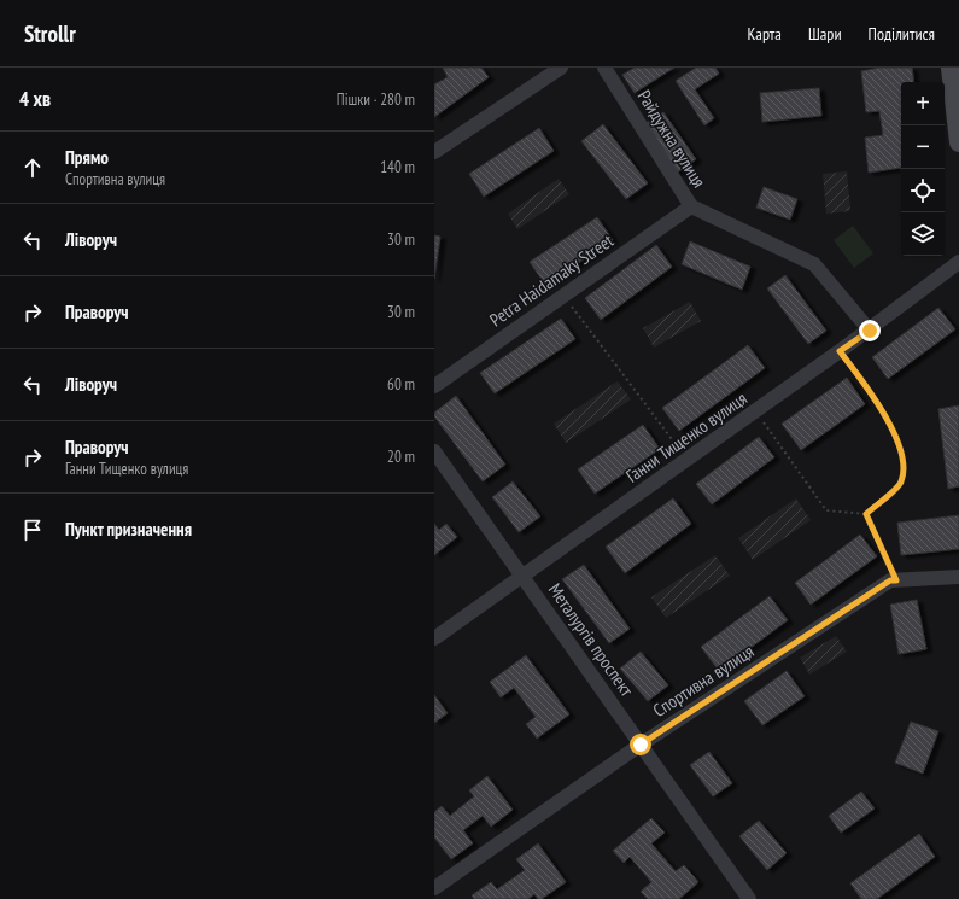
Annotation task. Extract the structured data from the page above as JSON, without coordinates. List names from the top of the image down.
{
  "streets": {
    "street": [
      "Райдужна вулиця",
      "Petra Haidamaky Street",
      "Ганни Тищенко вулиця",
      "Металургів проспект",
      "Спортивна вулиця"
    ]
  },
  "crossings": [
    ["Райдужна вулиця", "Petra Haidamaky Street"],
    ["Ганни Тищенко вулиця", "Металургів проспект"],
    ["Металургів проспект", "Спортивна вулиця"]
  ],
  "page": {
    "header": "Strollr",
    "nav": ["Карта", "Шари", "Поділитися"],
    "heading": ["4 хв", "Пішки · 280 m"],
    "map_buttons": ["+", "−"],
    "list": [
      ["Прямо", "Спортивна вулиця", "140 m"],
      ["Ліворуч", "30 m"],
      ["Праворуч", "30 m"],
      ["Ліворуч", "60 m"],
      ["Праворуч", "Ганни Тищенко вулиця", "20 m"],
      "Пункт призначення"
    ]
  }
}
